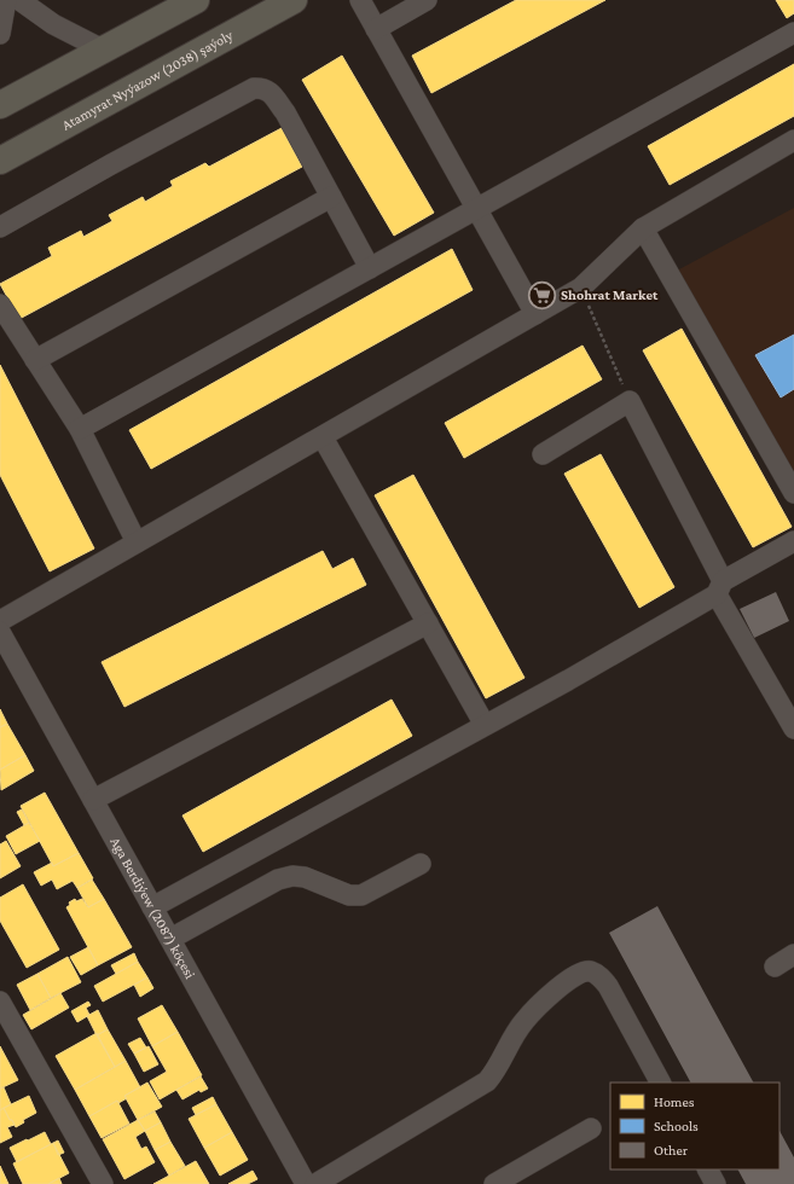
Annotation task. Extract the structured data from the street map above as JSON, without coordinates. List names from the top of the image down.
{
  "streets": {
    "main road": ["Atamyrat Nyýazow (2038) şaýoly"],
    "street": ["Aga Berdiýew (2087) köçesi"]
  },
  "places": {
    "supermarket": ["Shohrat Market"]
  },
  "legend": ["Homes", "Schools", "Other"]
}
